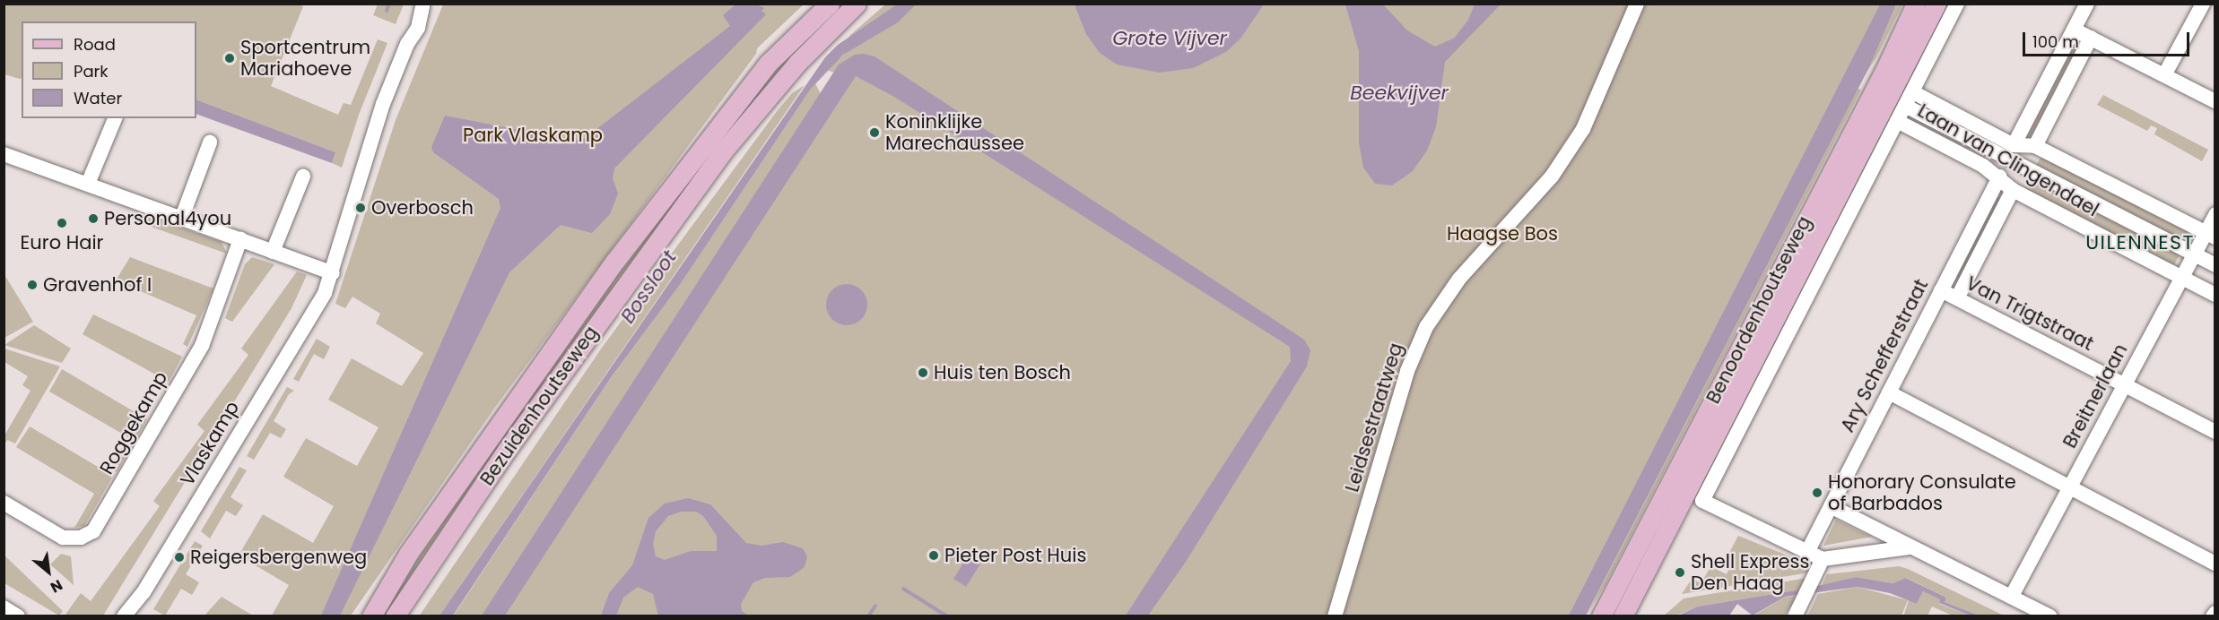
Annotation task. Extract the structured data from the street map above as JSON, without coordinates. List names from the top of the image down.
{
  "streets": {
    "main road": ["Benoordenhoutseweg", "Bezuidenhoutseweg"],
    "street": [
      "Laan van Clingendael",
      "Van Trigtstraat",
      "Ary Schefferstraat",
      "Breitnerlaan",
      "Leidsestraatweg",
      "Roggekamp",
      "Vlaskamp"
    ]
  },
  "crossings": [
    ["Laan van Clingendael", "Benoordenhoutseweg"],
    ["Laan van Clingendael", "Ary Schefferstraat"],
    ["Laan van Clingendael", "Breitnerlaan"],
    ["Benoordenhoutseweg", "Ary Schefferstraat"],
    ["Van Trigtstraat", "Ary Schefferstraat"],
    ["Van Trigtstraat", "Breitnerlaan"]
  ],
  "districts": ["UILENNEST"],
  "water": ["Grote Vijver", "Beekvijver", "Bossloot"],
  "parks": ["Park Vlaskamp", "Haagse Bos"],
  "places": [
    "Sportcentrum Mariahoeve",
    "Koninklijke Marechaussee",
    "Overbosch",
    "Personal4you",
    "Euro Hair",
    "Gravenhof I",
    "Huis ten Bosch",
    "Honorary Consulate of Barbados",
    "Pieter Post Huis",
    "Reigersbergenweg",
    "Shell Express Den Haag"
  ],
  "legend": ["Road", "Park", "Water"],
  "scale_bar": "100 m",
  "north": "bottom right"
}
